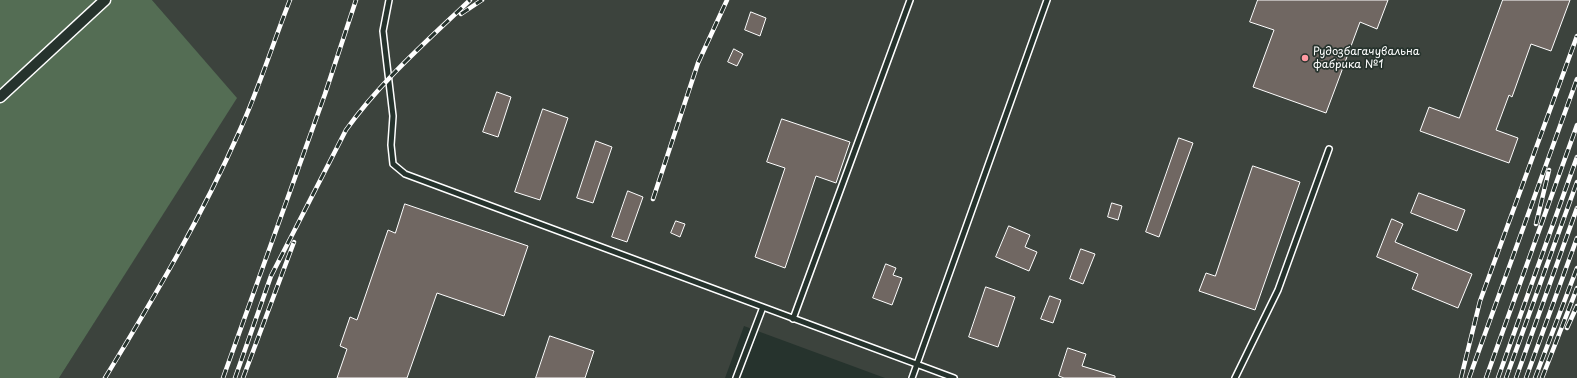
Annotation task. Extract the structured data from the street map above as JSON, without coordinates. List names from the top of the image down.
{
  "places": ["Рудозбагачувальна фабрика №1"]
}
